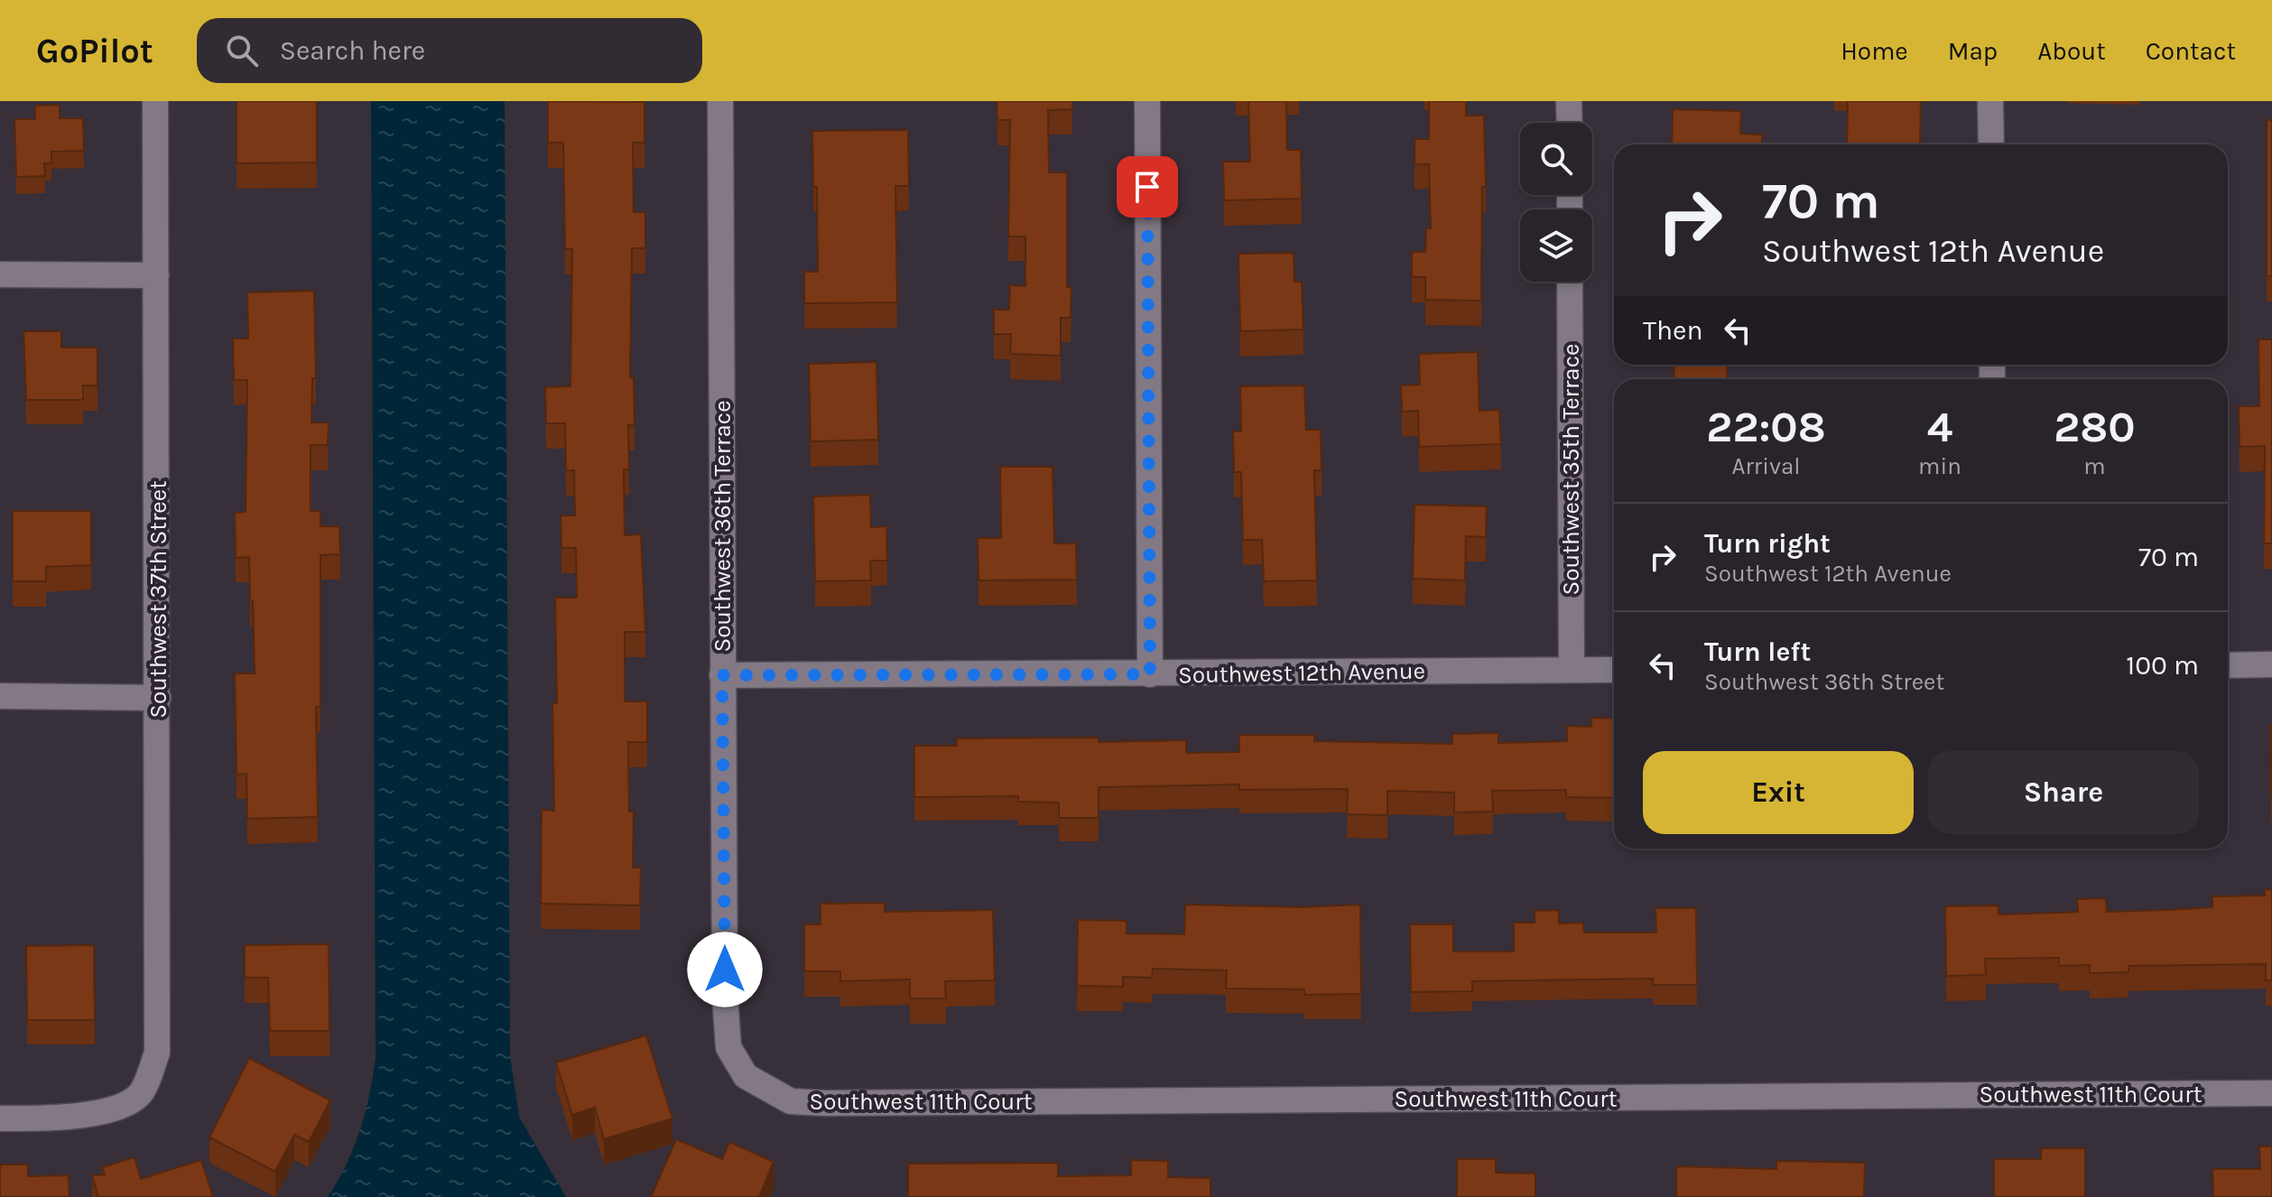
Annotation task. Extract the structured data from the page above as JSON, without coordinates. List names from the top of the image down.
{
  "streets": {
    "street": [
      "Southwest 35th Terrace",
      "Southwest 36th Terrace",
      "Southwest 37th Street",
      "Southwest 12th Avenue",
      "Southwest 11th Court"
    ]
  },
  "crossings": [
    ["Southwest 35th Terrace", "Southwest 12th Avenue"],
    ["Southwest 36th Terrace", "Southwest 12th Avenue"],
    ["Southwest 36th Terrace", "Southwest 11th Court"]
  ],
  "page": {
    "header": "GoPilot",
    "search": "Search here",
    "nav": [
      "Home",
      "Map",
      "About",
      "Contact"
    ],
    "turn": ["70 m", "Southwest 12th Avenue"],
    "then": "Then",
    "eta": [
      "22:08",
      "Arrival",
      "4",
      "min",
      "280",
      "m"
    ],
    "list": [
      {
        "name": "Turn right",
        "note": "Southwest 12th Avenue",
        "value": "70 m"
      },
      {
        "name": "Turn left",
        "note": "Southwest 36th Street",
        "value": "100 m"
      }
    ],
    "buttons": ["Exit", "Share"]
  }
}
